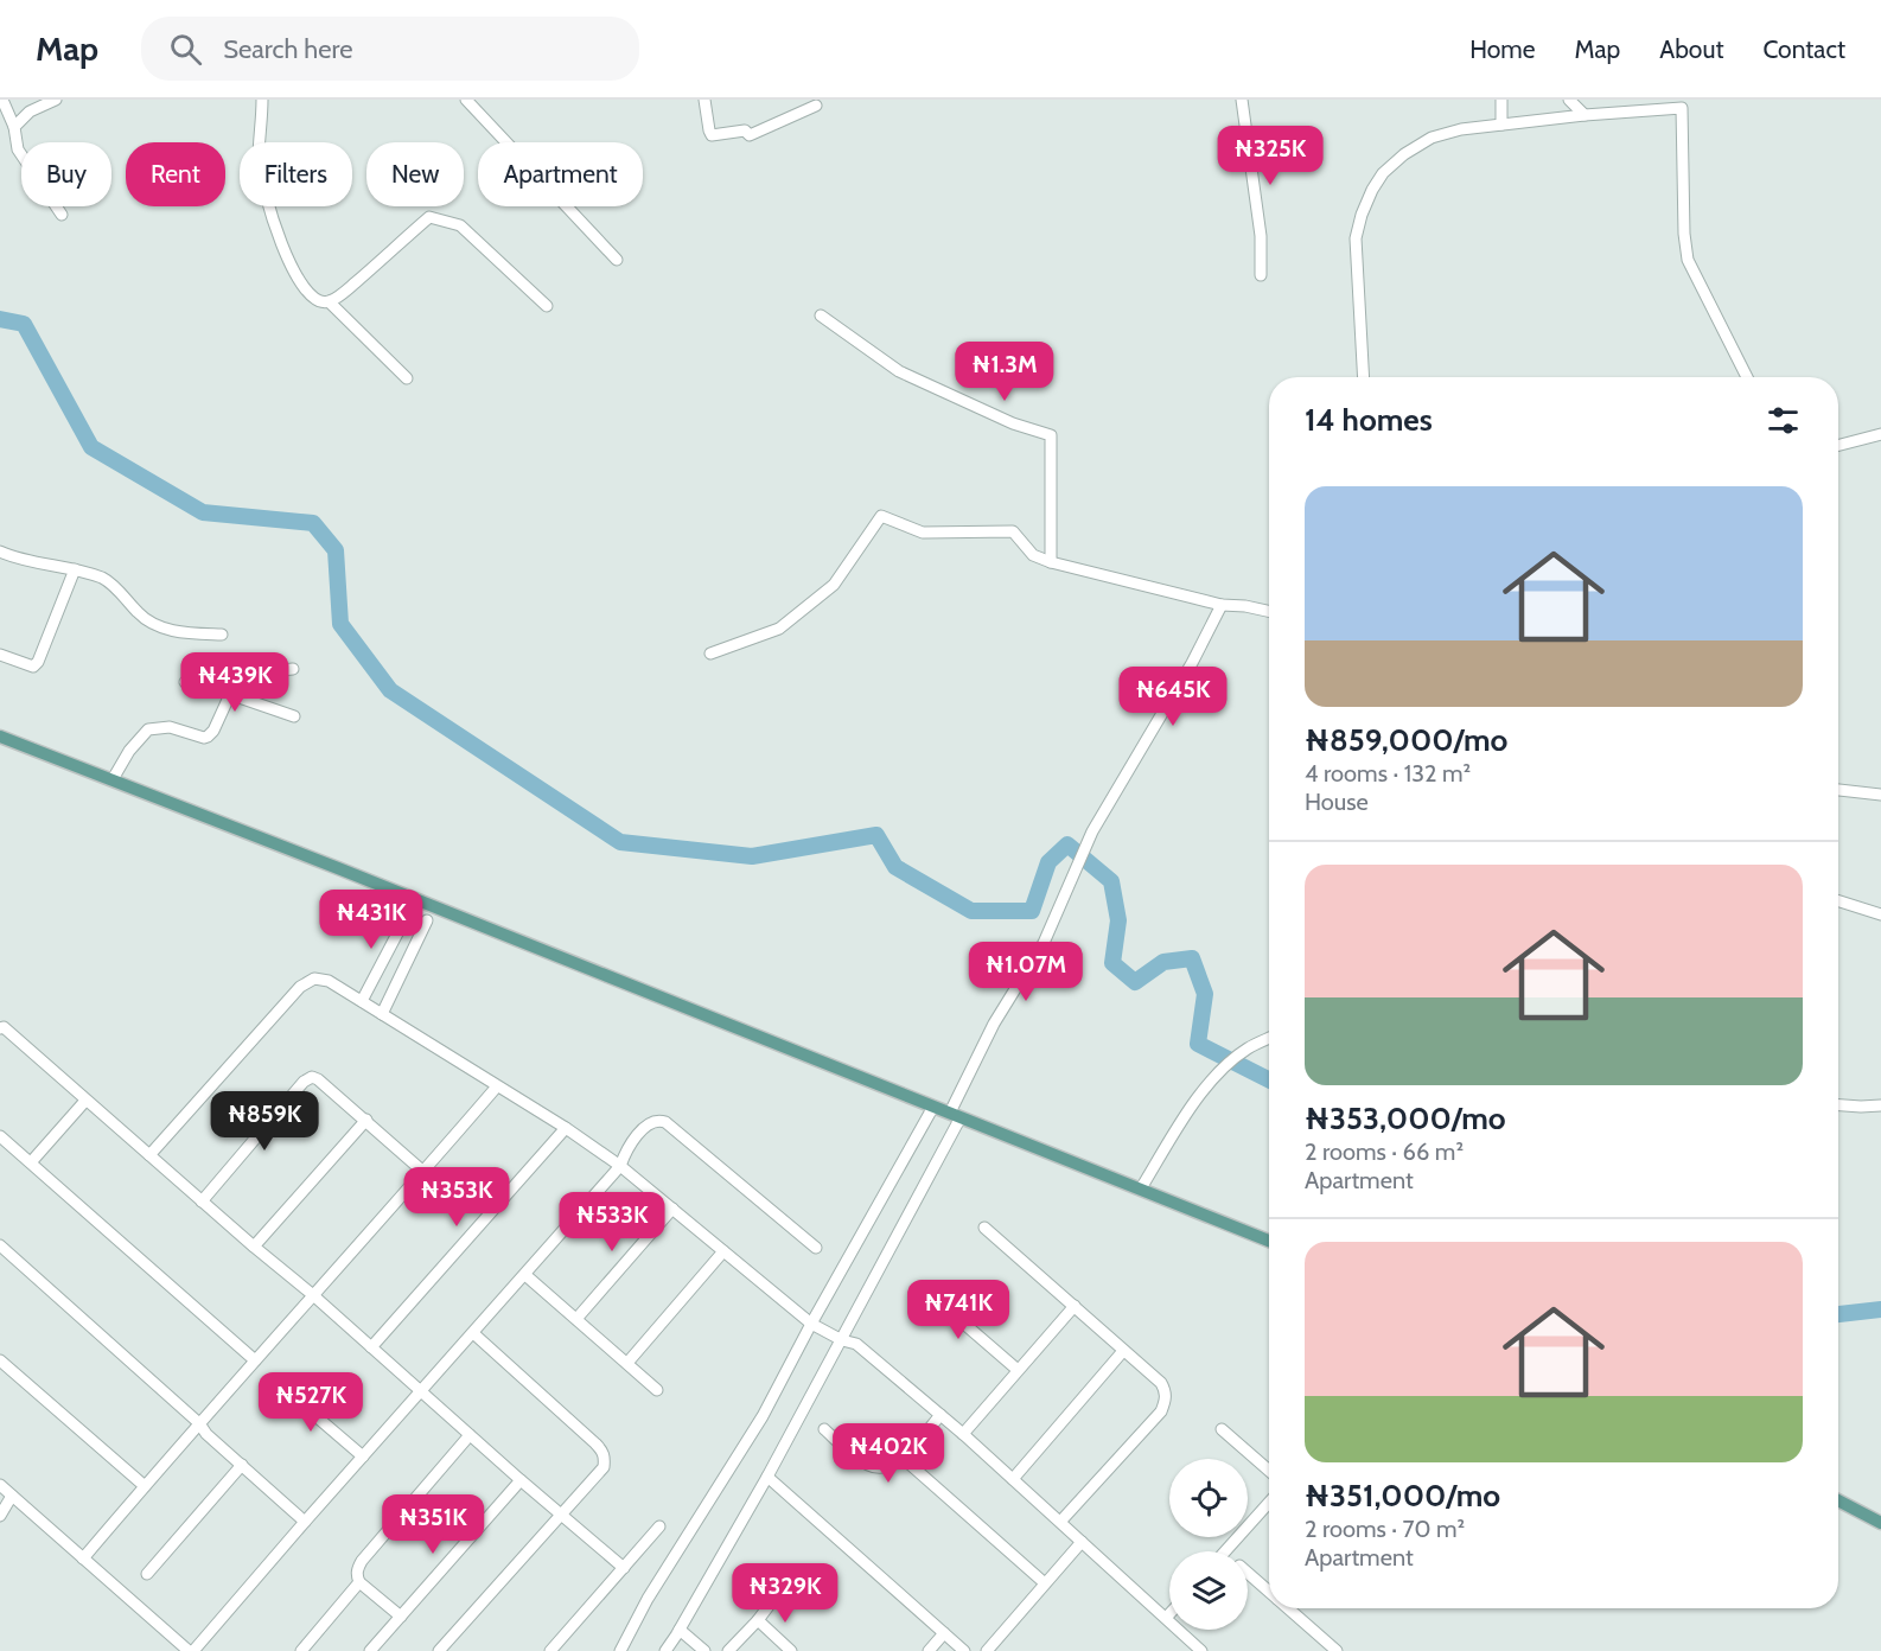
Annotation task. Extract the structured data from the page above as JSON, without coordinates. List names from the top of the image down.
{
  "page": {
    "header": "Map",
    "search": "Search here",
    "nav": [
      "Home",
      "Map",
      "About",
      "Contact"
    ],
    "price": [
      "₦325K",
      "₦1.3M",
      "₦439K",
      "₦645K",
      "₦431K",
      "₦1.07M",
      "₦859K",
      "₦353K",
      "₦533K",
      "₦741K",
      "₦527K",
      "₦402K",
      "₦351K",
      "₦329K"
    ],
    "chip": [
      "Buy",
      "Rent",
      "Filters",
      "New",
      "Apartment"
    ],
    "heading": "14 homes",
    "list": [
      {
        "name": "₦859,000/mo",
        "note": "4 rooms · 132 m² · House"
      },
      {
        "name": "₦353,000/mo",
        "note": "2 rooms · 66 m² · Apartment"
      },
      {
        "name": "₦351,000/mo",
        "note": "2 rooms · 70 m² · Apartment"
      }
    ]
  }
}
